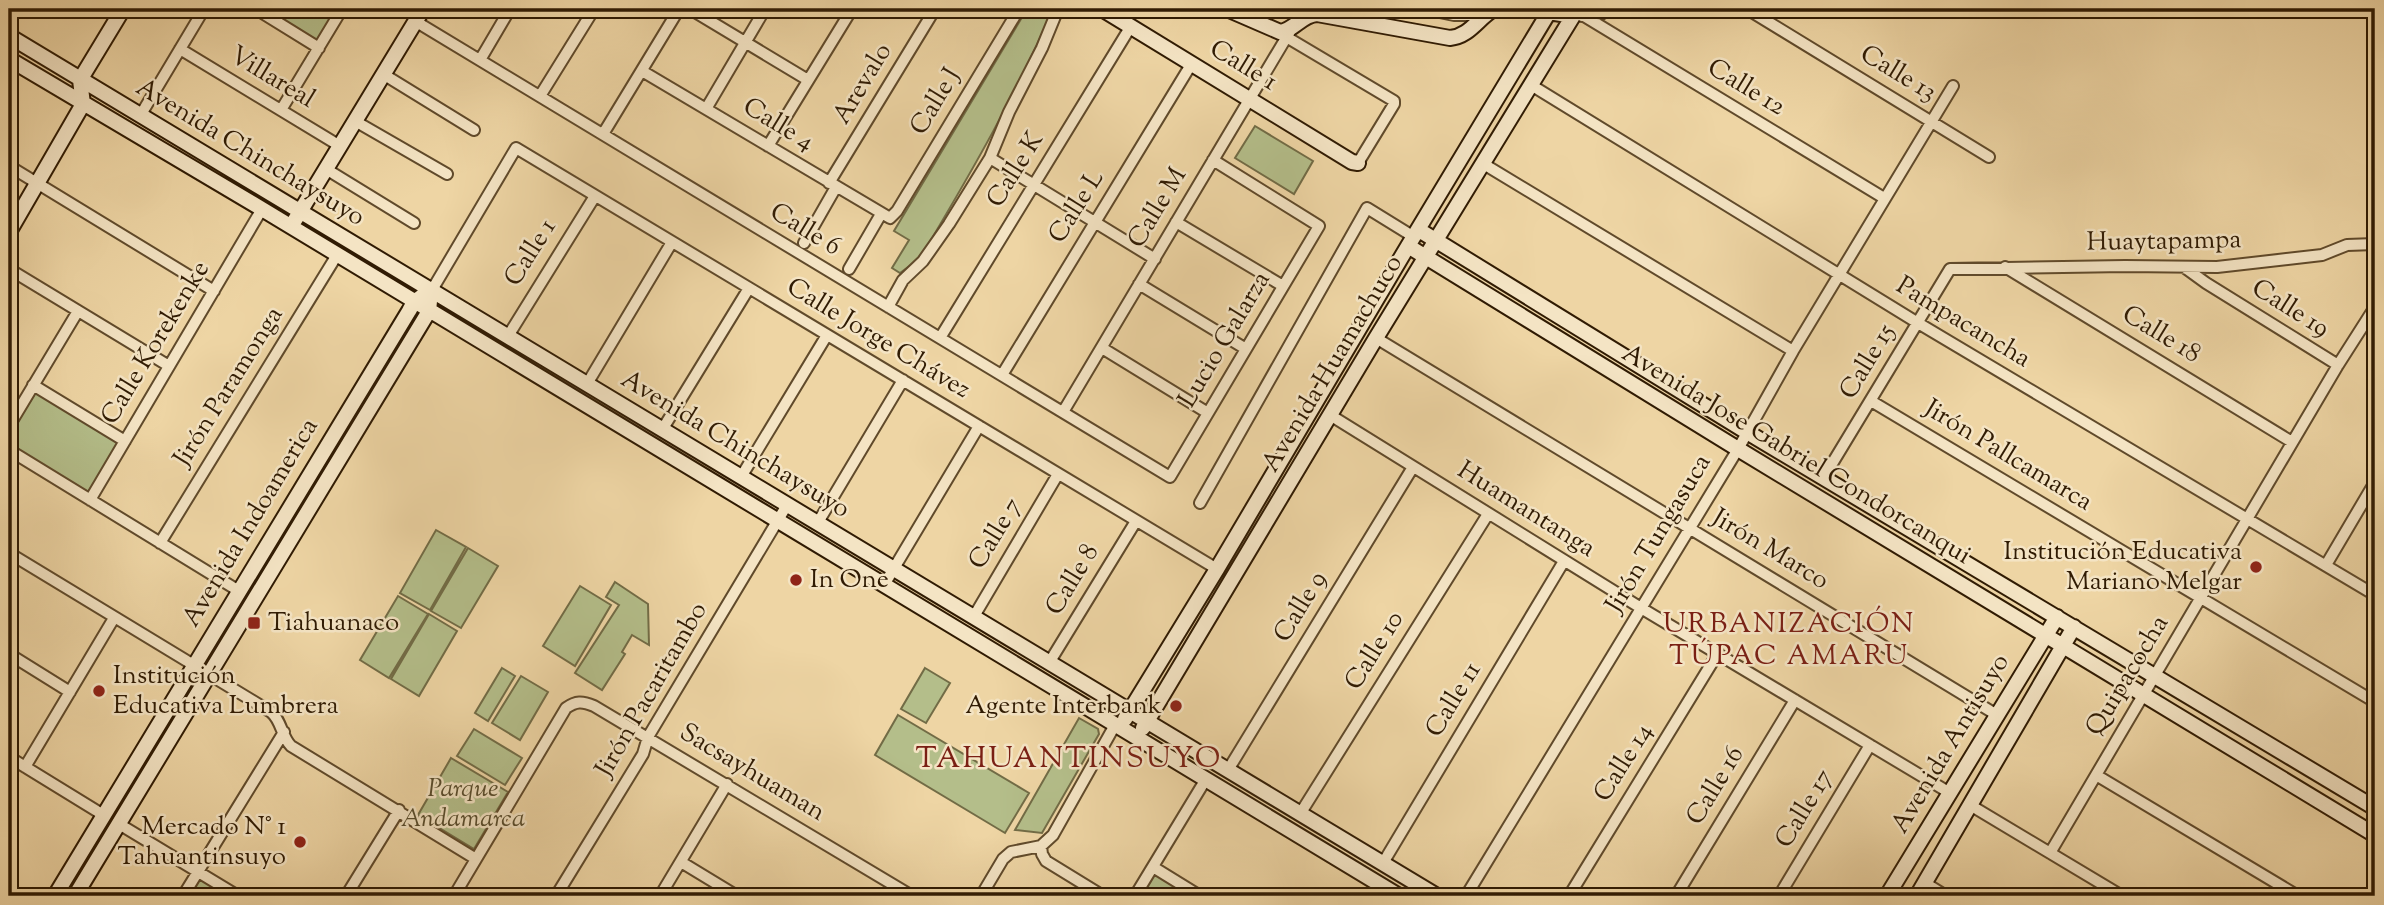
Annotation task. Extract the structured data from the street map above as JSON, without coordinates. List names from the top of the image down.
{
  "streets": {
    "street": [
      "Calle 1",
      "Calle 13",
      "Villareal",
      "Arevalo",
      "Calle 12",
      "Calle J",
      "Calle 4",
      "Avenida Chinchaysuyo",
      "Calle K",
      "Calle L",
      "Calle M",
      "Calle 6",
      "Huaytapampa",
      "Calle 19",
      "Pampacancha",
      "Calle 18",
      "Calle Jorge Chávez",
      "Lucio Galarza",
      "Calle Korekenke",
      "Calle 15",
      "Avenida Huamachuco",
      "Jirón Paramonga",
      "Avenida Jose Gabriel Condorcanqui",
      "Jirón Pallcamarca",
      "Huamantanga",
      "Avenida Indoamerica",
      "Calle 7",
      "Jirón Tungasuca",
      "Jirón Marco",
      "Calle 8",
      "Calle 9",
      "Calle 10",
      "Quipacocha",
      "Jirón Pacaritambo",
      "Calle 11",
      "Avenida Antisuyo",
      "Calle 14",
      "Sacsayhuaman",
      "Calle 16",
      "Calle 17"
    ]
  },
  "crossings": [
    ["Calle 1", "Avenida Chinchaysuyo"],
    ["Calle 1", "Calle K"],
    ["Calle 1", "Calle L"],
    ["Calle 1", "Calle M"],
    ["Calle 1", "Calle Jorge Chávez"],
    ["Calle 13", "Jirón Tungasuca"],
    ["Arevalo", "Calle 4"],
    ["Calle 12", "Avenida Huamachuco"],
    ["Calle 12", "Jirón Tungasuca"],
    ["Calle J", "Calle 4"],
    ["Avenida Chinchaysuyo", "Calle Korekenke"],
    ["Avenida Chinchaysuyo", "Avenida Huamachuco"],
    ["Avenida Chinchaysuyo", "Jirón Paramonga"],
    ["Avenida Chinchaysuyo", "Avenida Indoamerica"],
    ["Avenida Chinchaysuyo", "Calle 7"],
    ["Avenida Chinchaysuyo", "Calle 8"],
    ["Avenida Chinchaysuyo", "Calle 9"],
    ["Avenida Chinchaysuyo", "Calle 10"],
    ["Avenida Chinchaysuyo", "Jirón Pacaritambo"],
    ["Avenida Chinchaysuyo", "Calle 11"],
    ["Calle K", "Calle 6"],
    ["Calle L", "Calle 6"],
    ["Calle M", "Calle 6"],
    ["Calle M", "Lucio Galarza"],
    ["Calle 6", "Lucio Galarza"],
    ["Huaytapampa", "Calle 19"],
    ["Huaytapampa", "Calle 18"],
    ["Huaytapampa", "Calle 15"],
    ["Calle 19", "Quipacocha"],
    ["Pampacancha", "Calle 15"],
    ["Pampacancha", "Avenida Huamachuco"],
    ["Pampacancha", "Jirón Tungasuca"],
    ["Pampacancha", "Quipacocha"],
    ["Calle 18", "Quipacocha"],
    ["Calle Jorge Chávez", "Avenida Huamachuco"],
    ["Calle Jorge Chávez", "Avenida Indoamerica"],
    ["Calle Jorge Chávez", "Calle 7"],
    ["Calle Jorge Chávez", "Calle 8"],
    ["Calle 15", "Avenida Jose Gabriel Condorcanqui"],
    ["Calle 15", "Jirón Pallcamarca"],
    ["Avenida Huamachuco", "Avenida Jose Gabriel Condorcanqui"],
    ["Avenida Huamachuco", "Huamantanga"],
    ["Avenida Huamachuco", "Jirón Marco"],
    ["Avenida Jose Gabriel Condorcanqui", "Jirón Tungasuca"],
    ["Avenida Jose Gabriel Condorcanqui", "Quipacocha"],
    ["Avenida Jose Gabriel Condorcanqui", "Avenida Antisuyo"],
    ["Jirón Pallcamarca", "Quipacocha"],
    ["Huamantanga", "Jirón Tungasuca"],
    ["Huamantanga", "Calle 9"],
    ["Huamantanga", "Calle 10"],
    ["Huamantanga", "Calle 11"],
    ["Huamantanga", "Avenida Antisuyo"],
    ["Huamantanga", "Calle 14"],
    ["Huamantanga", "Calle 16"],
    ["Huamantanga", "Calle 17"],
    ["Jirón Tungasuca", "Jirón Marco"],
    ["Jirón Marco", "Avenida Antisuyo"],
    ["Jirón Pacaritambo", "Sacsayhuaman"]
  ],
  "districts": ["URBANIZACIÓN TÚPAC AMARU", "TAHUANTINSUYO"],
  "parks": ["Parque Andamarca"],
  "places": {
    "other": [
      "Institución Educativa Mariano Melgar",
      "In One",
      "Institución Educativa Lumbrera",
      "Agente Interbank",
      "Mercado N° 1 Tahuantinsuyo"
    ],
    "transit": ["Tiahuanaco"]
  }
}
